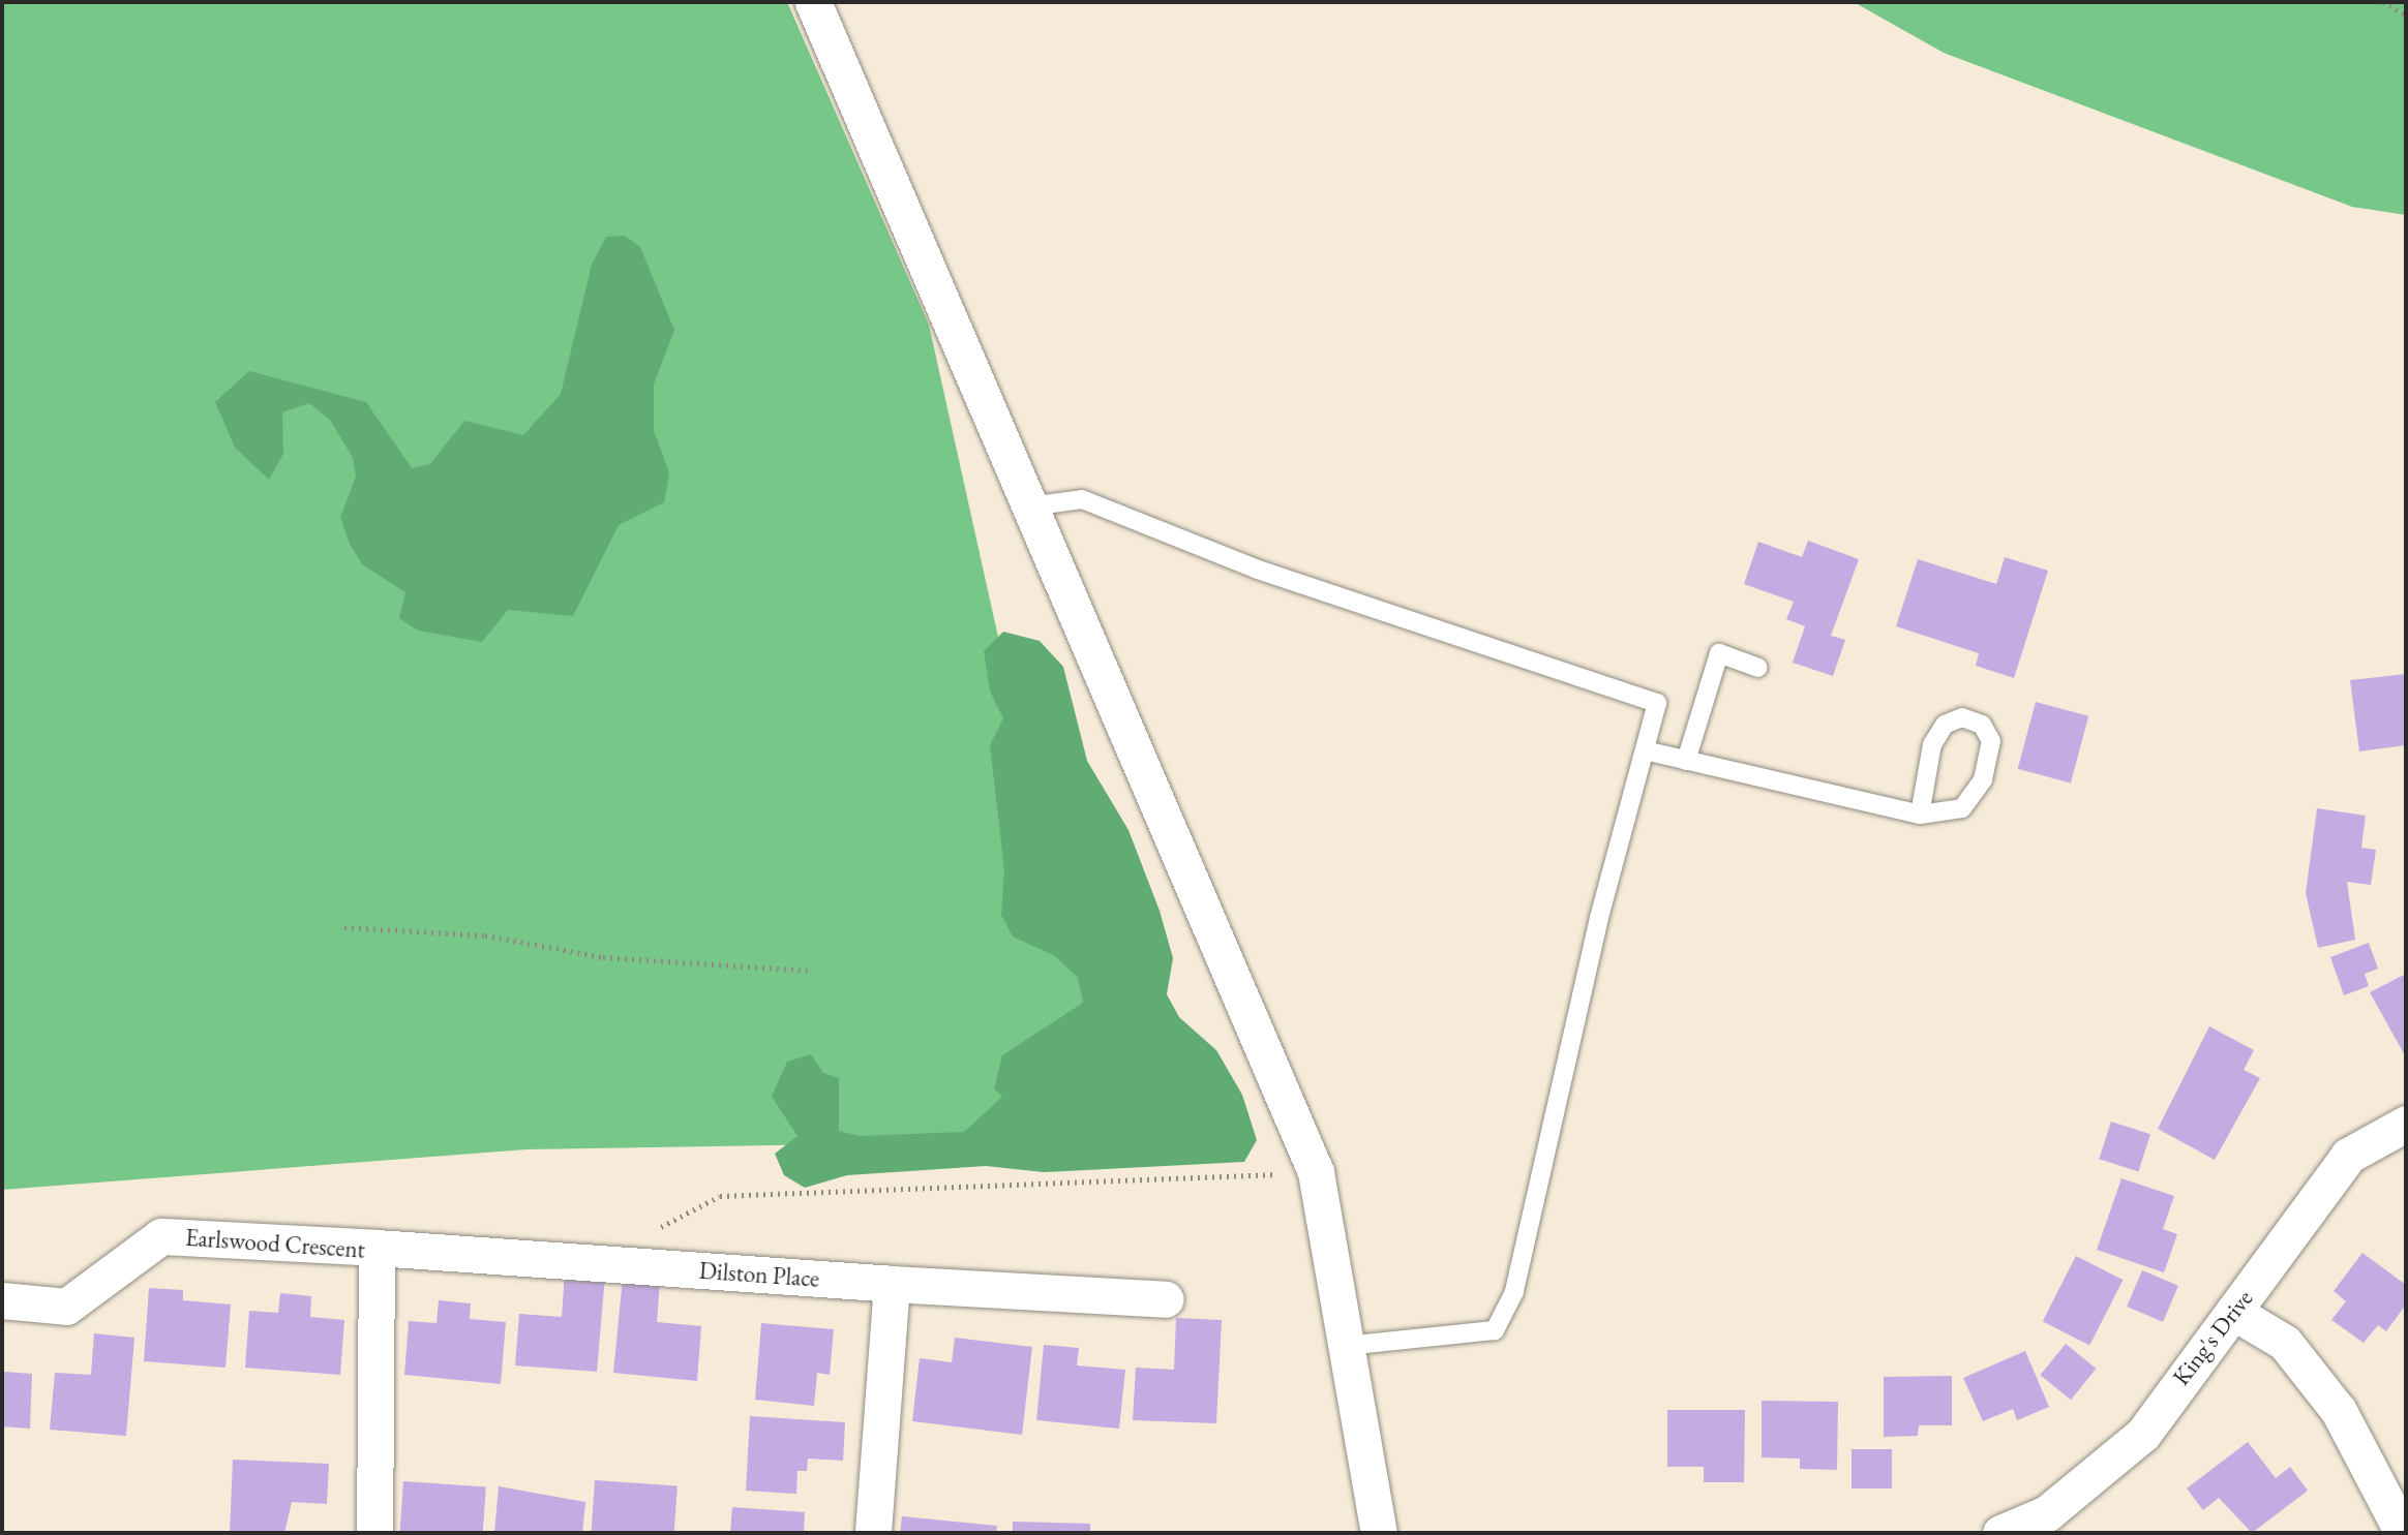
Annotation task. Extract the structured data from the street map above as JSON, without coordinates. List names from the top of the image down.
{
  "streets": {
    "street": ["Earlswood Crescent", "Dilston Place", "King's Drive"]
  },
  "crossings": [
    ["Earlswood Crescent", "Dilston Place"]
  ]
}
